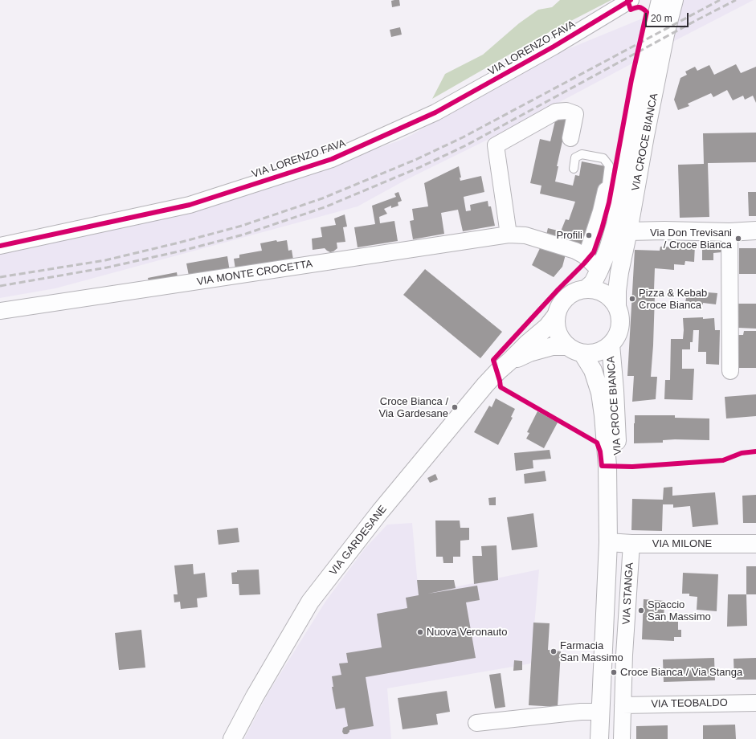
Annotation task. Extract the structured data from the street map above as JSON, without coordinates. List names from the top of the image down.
{
  "streets": {
    "main road": ["VIA CROCE BIANCA", "VIA GARDESANE", "VIA MILONE"],
    "street": [
      "VIA LORENZO FAVA",
      "VIA MONTE CROCETTA",
      "VIA STANGA",
      "VIA TEOBALDO"
    ]
  },
  "crossings": [
    ["VIA CROCE BIANCA", "VIA MONTE CROCETTA"],
    ["VIA CROCE BIANCA", "VIA GARDESANE"],
    ["VIA CROCE BIANCA", "VIA MILONE"],
    ["VIA MILONE", "VIA STANGA"],
    ["VIA STANGA", "VIA TEOBALDO"]
  ],
  "places": [
    "Profili",
    "Via Don Trevisani / Croce Bianca",
    "Pizza & Kebab Croce Bianca",
    "Croce Bianca / Via Gardesane",
    "Spaccio San Massimo",
    "Nuova Veronauto",
    "Farmacia San Massimo",
    "Croce Bianca / Via Stanga"
  ],
  "scale_bar": "20 m"
}
